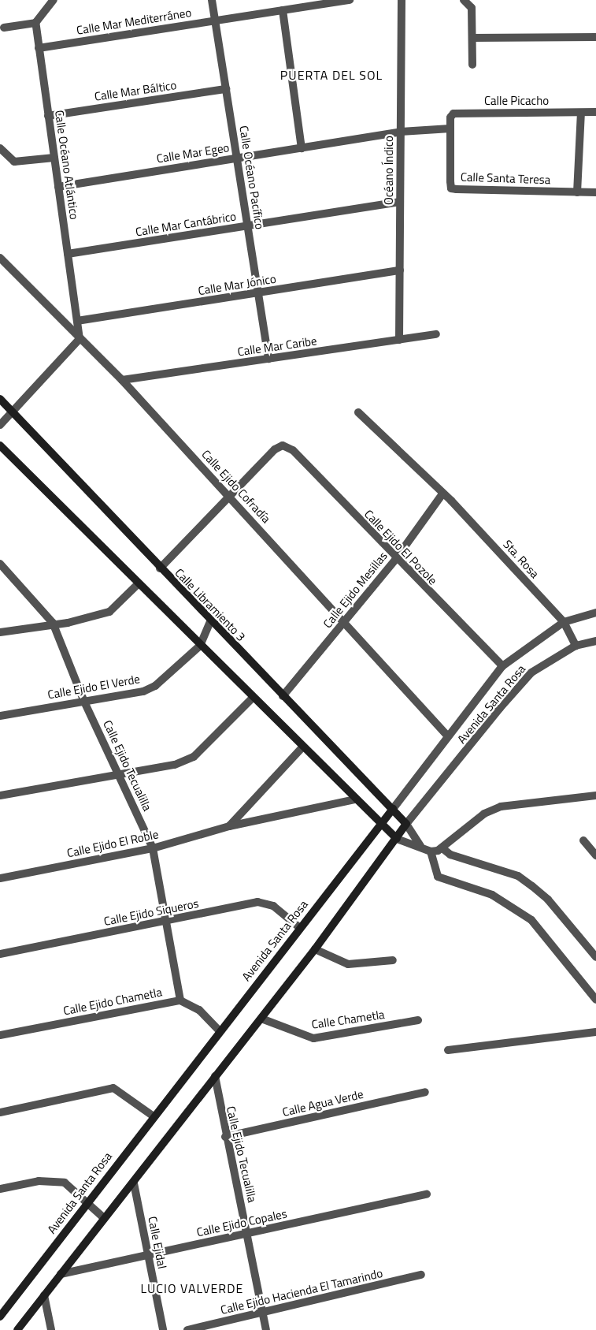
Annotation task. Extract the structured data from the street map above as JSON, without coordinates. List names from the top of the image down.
{
  "streets": {
    "street": [
      "Calle Mar Mediterráneo",
      "Calle Mar Báltico",
      "Calle Picacho",
      "Calle Mar Egeo",
      "Calle Océano Atlántico",
      "Océano Índico",
      "Calle Océano Pacífico",
      "Calle Santa Teresa",
      "Calle Mar Cantábrico",
      "Calle Mar Jónico",
      "Calle Mar Caribe",
      "Calle Ejido Cofradía",
      "Calle Ejido El Pozole",
      "Sta. Rosa",
      "Calle Ejido Mesillas",
      "Calle Libramiento 3",
      "Calle Ejido El Verde",
      "Avenida Santa Rosa",
      "Calle Ejido Tecualilla",
      "Calle Ejido El Roble",
      "Calle Ejido Siqueros",
      "Calle Ejido Chametla",
      "Calle Chametla",
      "Calle Agua Verde",
      "Calle Ejido Copales",
      "Calle Ejidal",
      "Calle Ejido Hacienda El Tamarindo"
    ]
  },
  "crossings": [
    ["Calle Mar Mediterráneo", "Calle Océano Atlántico"],
    ["Calle Mar Mediterráneo", "Calle Océano Pacífico"],
    ["Calle Mar Báltico", "Calle Océano Atlántico"],
    ["Calle Mar Báltico", "Calle Océano Pacífico"],
    ["Calle Picacho", "Calle Mar Egeo"],
    ["Calle Picacho", "Calle Santa Teresa"],
    ["Calle Mar Egeo", "Calle Océano Atlántico"],
    ["Calle Mar Egeo", "Océano Índico"],
    ["Calle Mar Egeo", "Calle Océano Pacífico"],
    ["Calle Mar Egeo", "Calle Santa Teresa"],
    ["Calle Océano Atlántico", "Calle Mar Cantábrico"],
    ["Calle Océano Atlántico", "Calle Mar Jónico"],
    ["Calle Océano Atlántico", "Calle Ejido Cofradía"],
    ["Océano Índico", "Calle Mar Cantábrico"],
    ["Océano Índico", "Calle Mar Jónico"],
    ["Océano Índico", "Calle Mar Caribe"],
    ["Calle Océano Pacífico", "Calle Mar Cantábrico"],
    ["Calle Océano Pacífico", "Calle Mar Jónico"],
    ["Calle Océano Pacífico", "Calle Mar Caribe"],
    ["Calle Mar Caribe", "Calle Ejido Cofradía"],
    ["Calle Ejido Cofradía", "Calle Ejido El Pozole"],
    ["Calle Ejido Cofradía", "Calle Ejido Mesillas"],
    ["Calle Ejido Cofradía", "Avenida Santa Rosa"],
    ["Calle Ejido El Pozole", "Calle Ejido Mesillas"],
    ["Calle Ejido El Pozole", "Avenida Santa Rosa"],
    ["Sta. Rosa", "Calle Ejido Mesillas"],
    ["Sta. Rosa", "Avenida Santa Rosa"],
    ["Calle Ejido Mesillas", "Calle Libramiento 3"],
    ["Calle Libramiento 3", "Avenida Santa Rosa"],
    ["Calle Ejido El Verde", "Calle Ejido Tecualilla"],
    ["Avenida Santa Rosa", "Calle Ejido Tecualilla"],
    ["Avenida Santa Rosa", "Calle Ejido Siqueros"],
    ["Avenida Santa Rosa", "Calle Ejido Chametla"],
    ["Avenida Santa Rosa", "Calle Chametla"],
    ["Avenida Santa Rosa", "Calle Ejido Copales"],
    ["Avenida Santa Rosa", "Calle Ejidal"],
    ["Calle Ejido Tecualilla", "Calle Ejido El Roble"],
    ["Calle Ejido Tecualilla", "Calle Ejido Siqueros"],
    ["Calle Ejido Tecualilla", "Calle Ejido Chametla"],
    ["Calle Ejido Tecualilla", "Calle Agua Verde"],
    ["Calle Ejido Tecualilla", "Calle Ejido Copales"],
    ["Calle Ejido Tecualilla", "Calle Ejido Hacienda El Tamarindo"],
    ["Calle Ejido Copales", "Calle Ejidal"]
  ],
  "districts": ["PUERTA DEL SOL", "LUCIO VALVERDE"]
}
